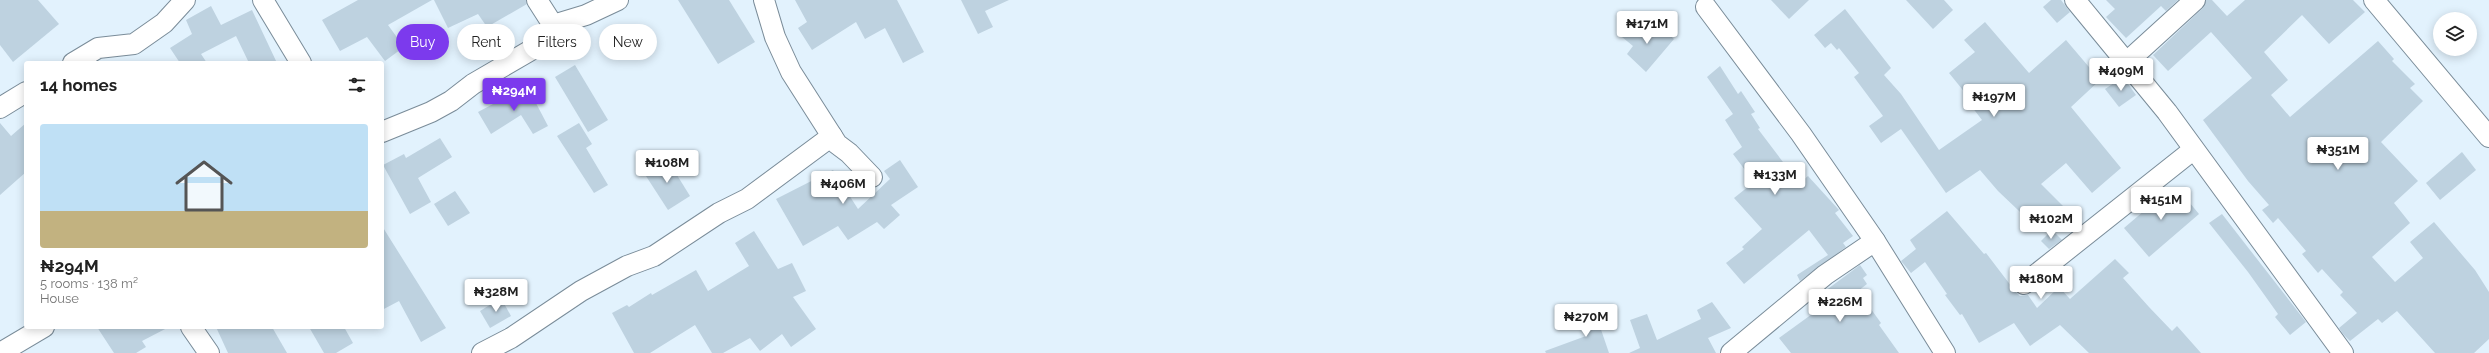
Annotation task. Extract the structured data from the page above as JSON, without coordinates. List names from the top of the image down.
{
  "page": {
    "price": [
      "₦171M",
      "₦409M",
      "₦294M",
      "₦197M",
      "₦351M",
      "₦108M",
      "₦133M",
      "₦406M",
      "₦151M",
      "₦102M",
      "₦180M",
      "₦328M",
      "₦226M",
      "₦270M"
    ],
    "chip": [
      "Buy",
      "Rent",
      "Filters",
      "New"
    ],
    "heading": "14 homes",
    "list": [
      {
        "name": "₦294M",
        "note": "5 rooms · 138 m² · House"
      }
    ]
  }
}
